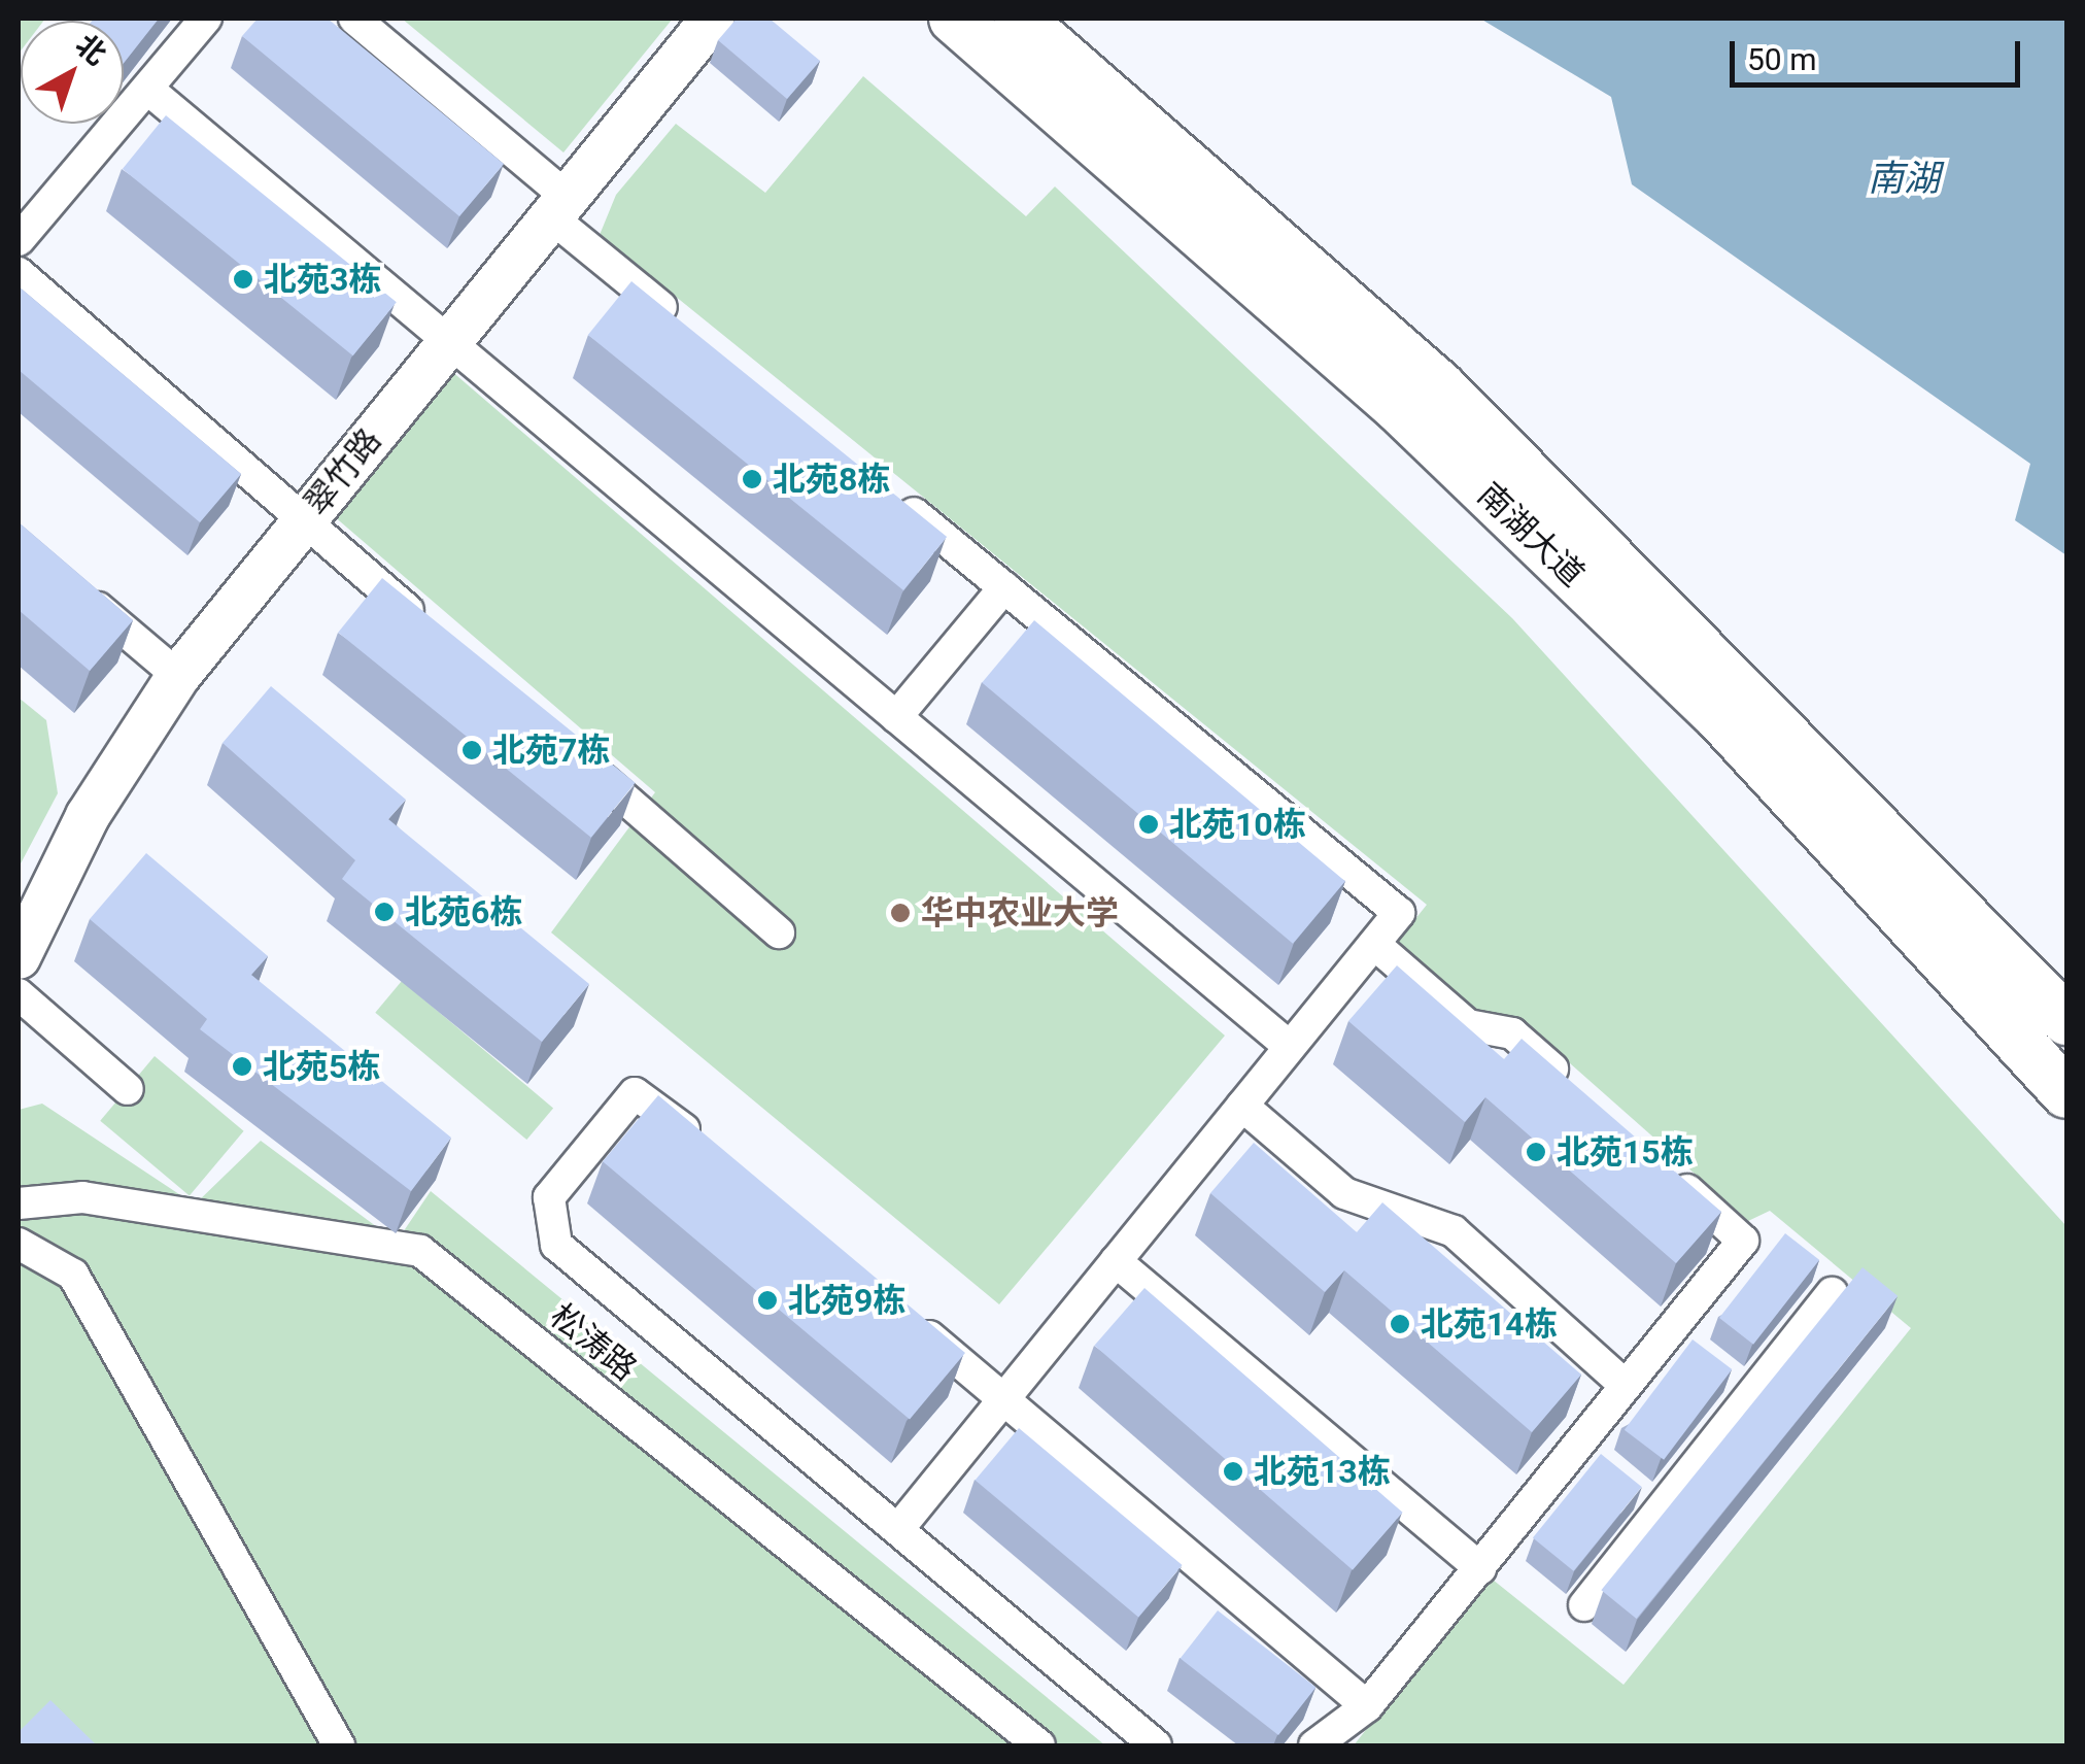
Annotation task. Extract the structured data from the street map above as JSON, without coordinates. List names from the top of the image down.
{
  "streets": {
    "main road": ["南湖大道"],
    "street": ["翠竹路", "松涛路"]
  },
  "water": ["南湖"],
  "places": [
    "北苑3栋",
    "北苑8栋",
    "北苑7栋",
    "北苑10栋",
    "北苑6栋",
    "华中农业大学",
    "北苑5栋",
    "北苑15栋",
    "北苑9栋",
    "北苑14栋",
    "北苑13栋"
  ],
  "scale_bar": "50 m",
  "north": "top right"
}
